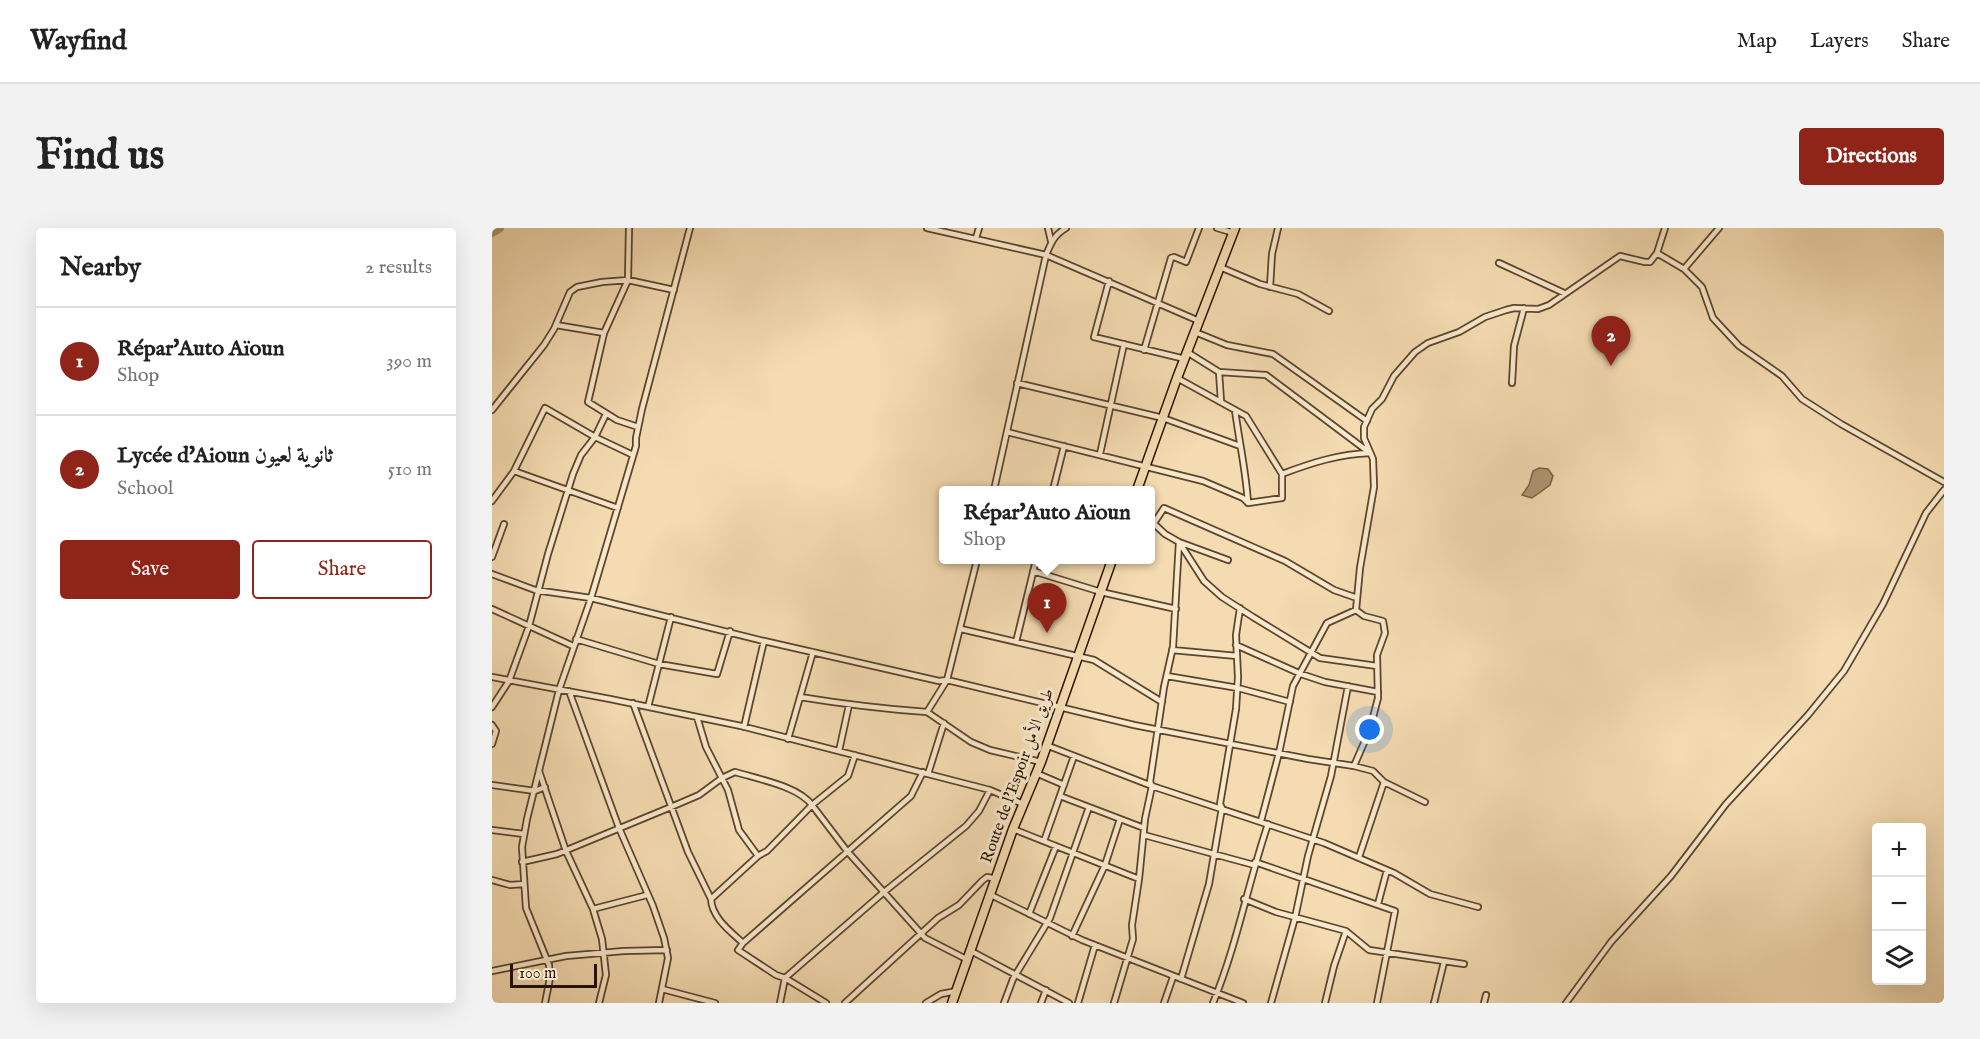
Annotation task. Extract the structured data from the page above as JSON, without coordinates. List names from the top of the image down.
{
  "streets": {
    "highway": ["Route de l’Espoir طريق الأمل"]
  },
  "scale_bar": "100 m",
  "page": {
    "header": "Wayfind",
    "nav": ["Map", "Layers", "Share"],
    "buttons": [
      "Directions",
      ["Save", "Share"]
    ],
    "title": "Find us",
    "heading": ["Nearby", "2 results"],
    "list": [
      {
        "mark": "1",
        "name": "Répar'Auto Aïoun",
        "note": "Shop",
        "value": "390 m"
      },
      {
        "mark": "2",
        "name": "Lycée d'Aioun ثانوية لعيون",
        "note": "School",
        "value": "510 m"
      }
    ],
    "pins": ["2", "1"],
    "popup": ["Répar'Auto Aïoun", "Shop"],
    "map_buttons": ["+", "−"],
    "scale": "100 m"
  }
}
